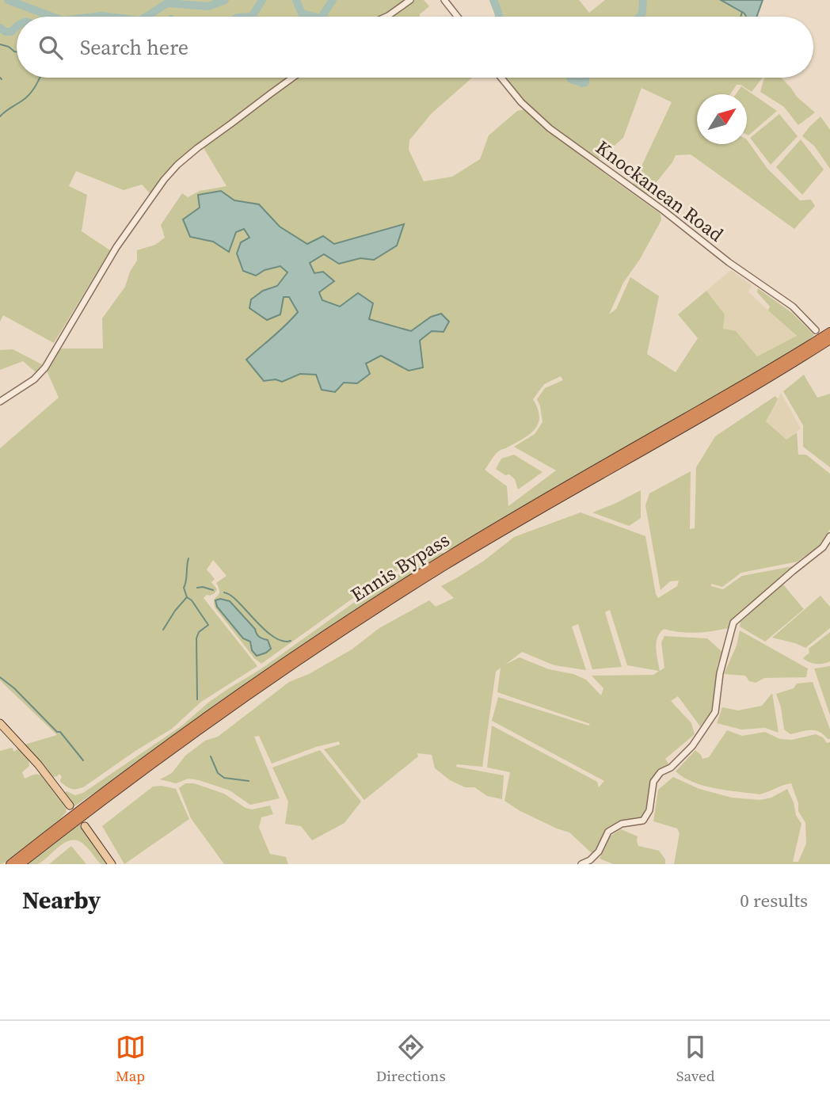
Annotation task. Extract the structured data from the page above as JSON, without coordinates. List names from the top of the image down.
{
  "streets": {
    "highway": ["Ennis Bypass"],
    "street": ["Knockanean Road"]
  },
  "north": "top right",
  "page": {
    "search": "Search here",
    "heading": ["Nearby", "0 results"],
    "nav": ["Map", "Directions", "Saved"]
  }
}
